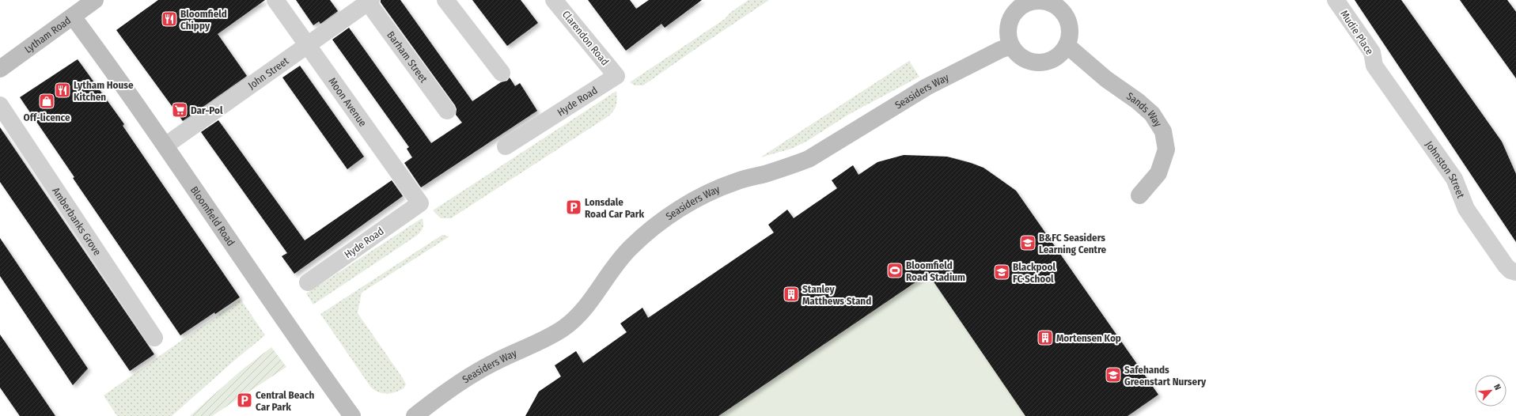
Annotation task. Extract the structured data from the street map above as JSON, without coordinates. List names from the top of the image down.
{
  "streets": {
    "street": [
      "Mudie Place",
      "Lytham Road",
      "Clarendon Road",
      "Barham Street",
      "John Street",
      "Seasiders Way",
      "Moon Avenue",
      "Hyde Road",
      "Sands Way",
      "Johnston Street",
      "Bloomfield Road",
      "Amberbanks Grove"
    ]
  },
  "crossings": [
    ["Mudie Place", "Johnston Street"],
    ["Lytham Road", "Bloomfield Road"],
    ["Clarendon Road", "Hyde Road"],
    ["Barham Street", "John Street"],
    ["John Street", "Moon Avenue"],
    ["John Street", "Bloomfield Road"],
    ["Seasiders Way", "Sands Way"],
    ["Moon Avenue", "Hyde Road"]
  ],
  "places": {
    "restaurant": ["Bloomfield Chippy", "Lytham House Kitchen"],
    "shop": ["Off-licence"],
    "supermarket": ["Dar-Pol"],
    "parking": ["Lonsdale Road Car Park", "Central Beach Car Park"],
    "school or university": ["B&FC Seasiders Learning Centre", "Blackpool FC School", "Safehands Greenstart Nursery"],
    "sports": ["Bloomfield Road Stadium"],
    "building": ["Stanley Matthews Stand", "Mortensen Kop"]
  },
  "north": "top right"
}
